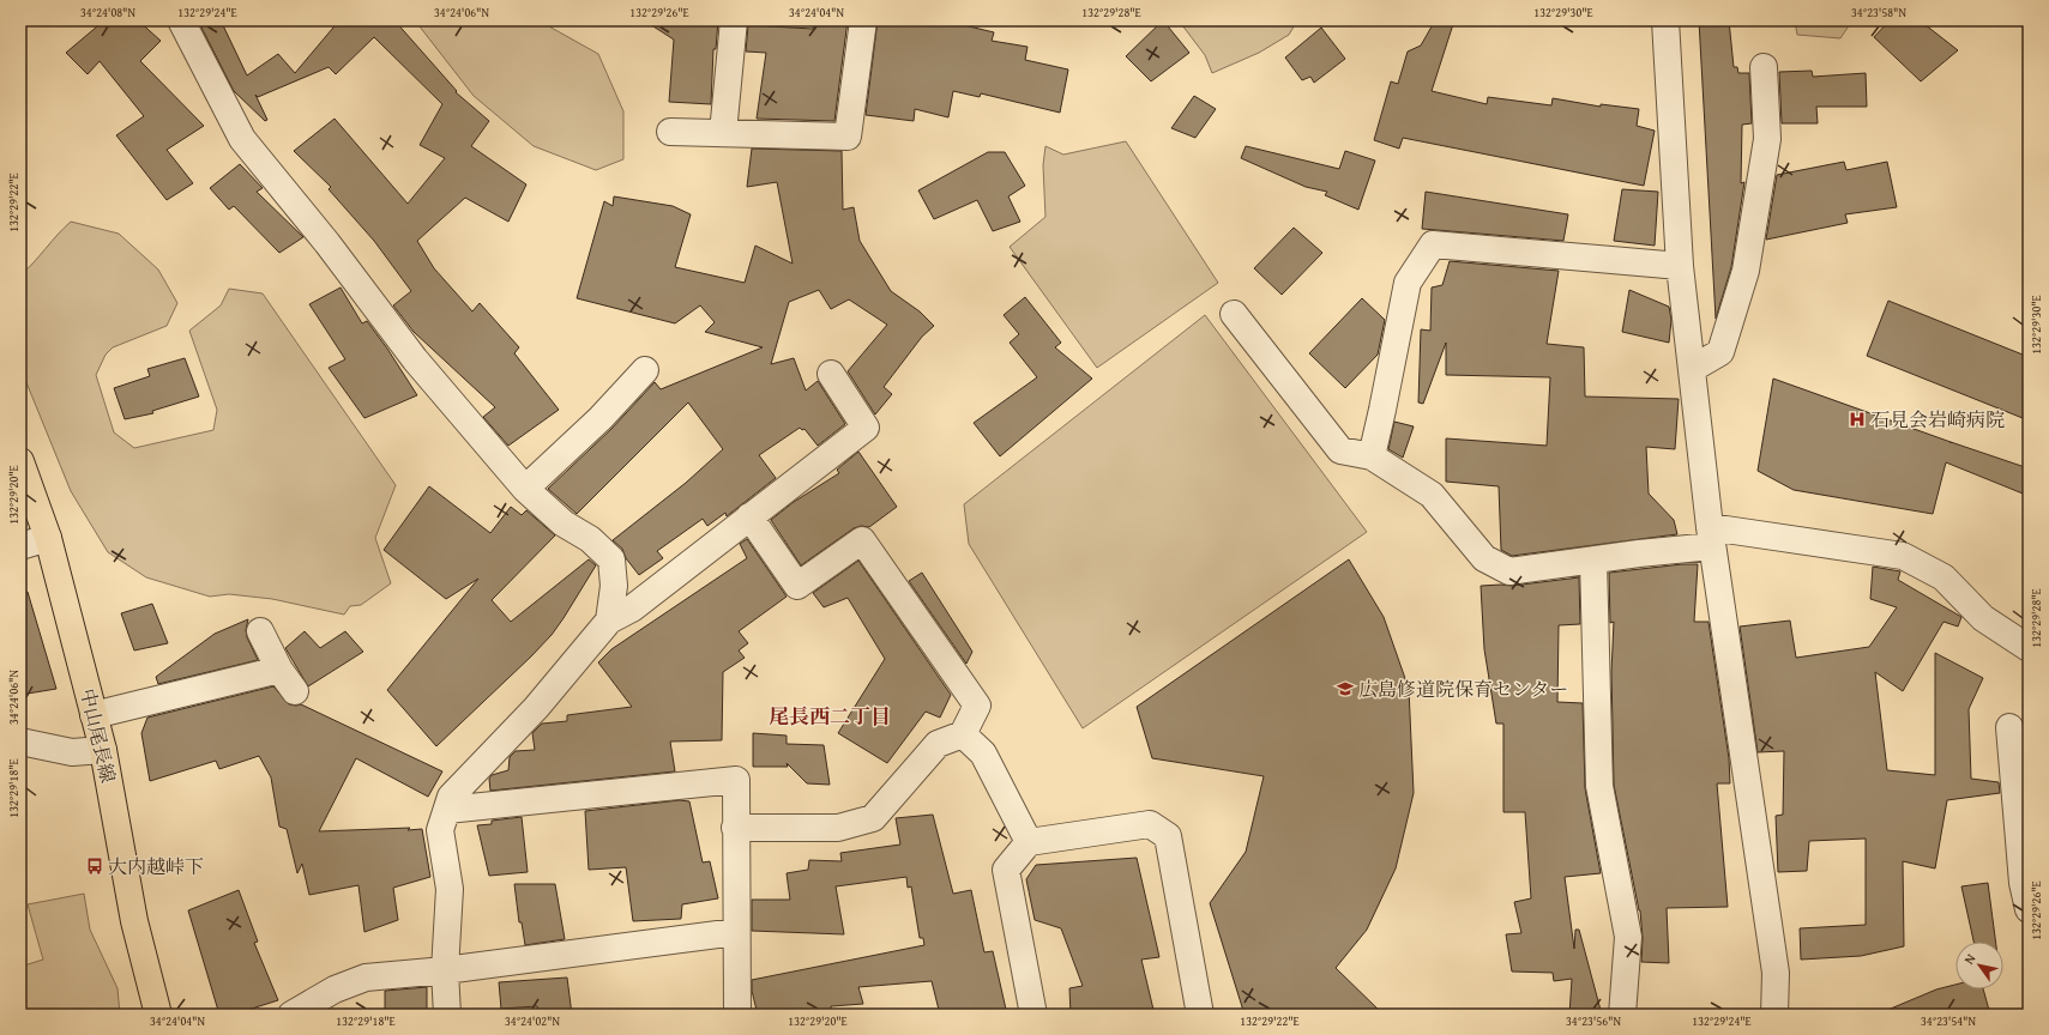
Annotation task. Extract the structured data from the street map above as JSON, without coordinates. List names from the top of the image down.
{
  "streets": {
    "main road": ["中山尾長線"]
  },
  "districts": ["尾長西二丁目"],
  "places": {
    "hospital": ["石見会岩崎病院"],
    "school or university": ["広島修道院保育センター"],
    "bus stop": ["大内越峠下"]
  },
  "north": "top left",
  "coordinates": [
    "34°24'08\"N",
    "132°29'24\"E",
    "34°24'06\"N",
    "132°29'26\"E",
    "34°24'04\"N",
    "132°29'28\"E",
    "132°29'30\"E",
    "34°23'58\"N",
    "132°29'22\"E",
    "132°29'20\"E",
    "132°29'18\"E",
    "34°24'02\"N",
    "34°23'56\"N",
    "34°23'54\"N"
  ]
}
